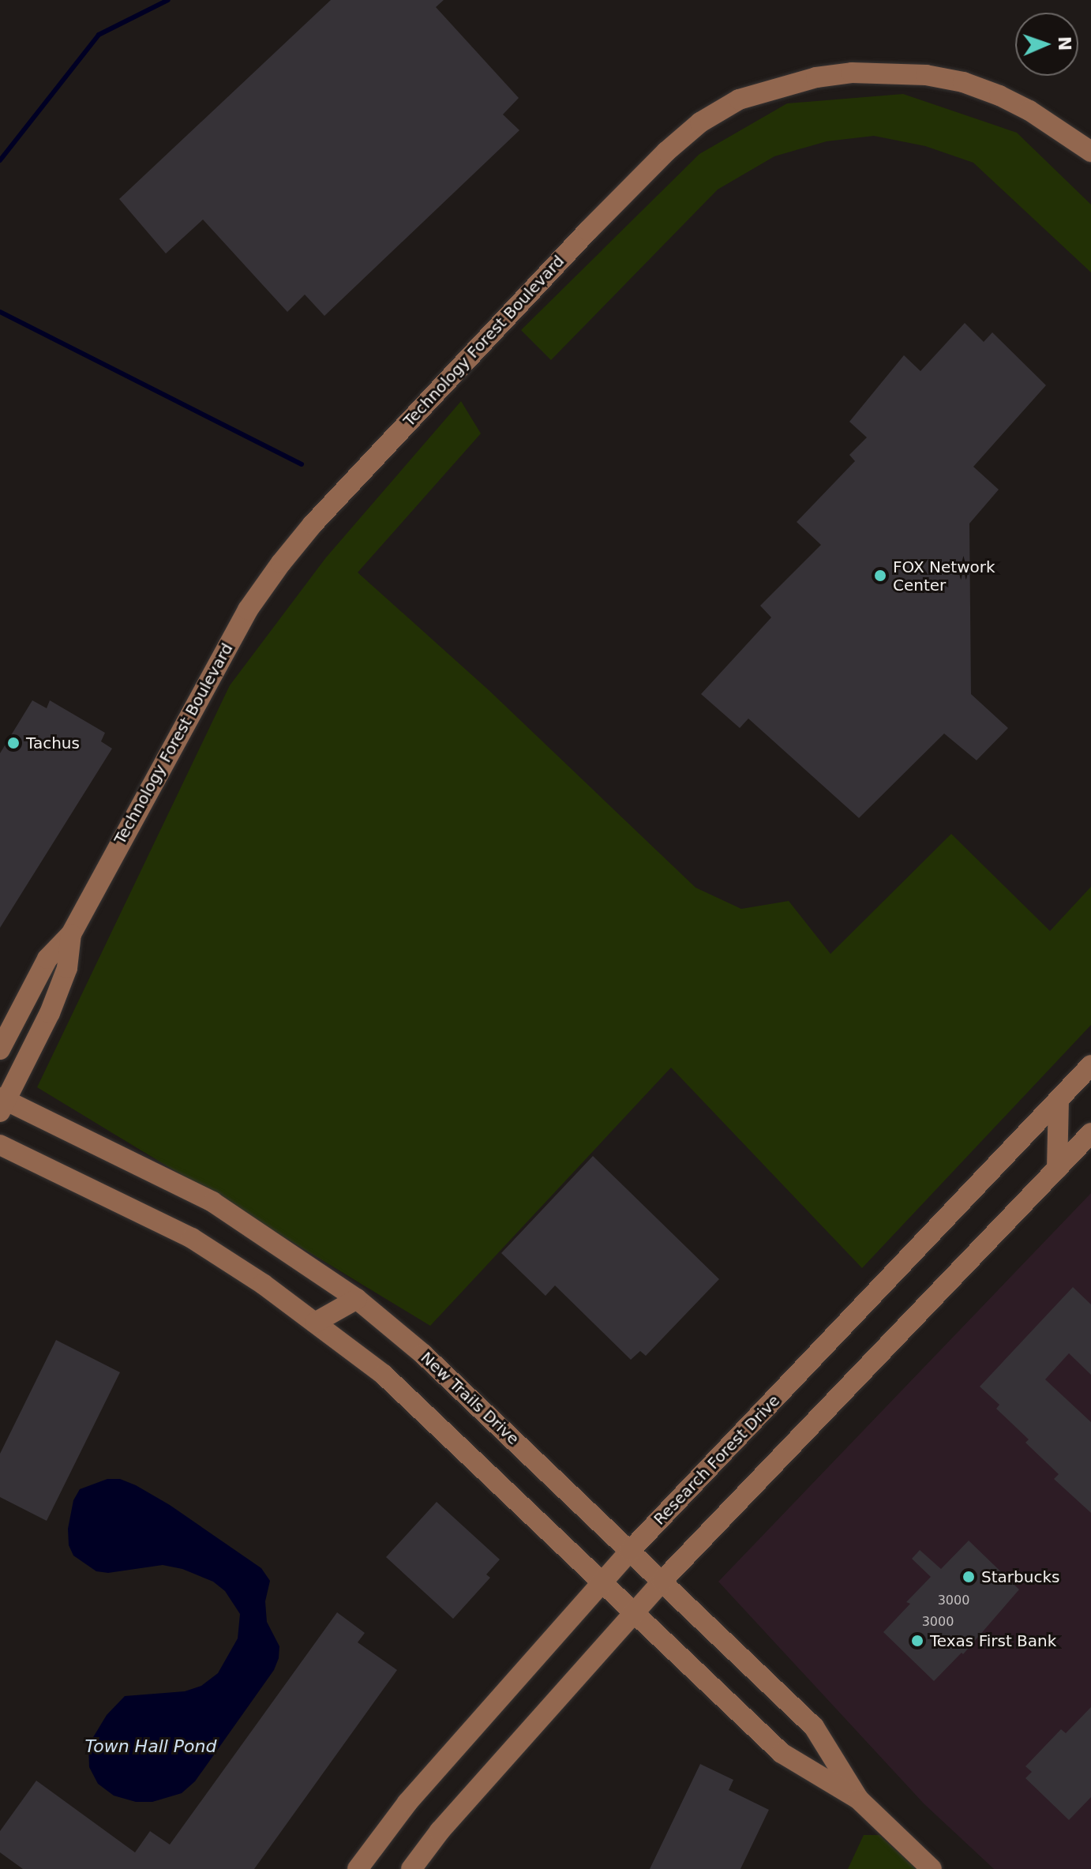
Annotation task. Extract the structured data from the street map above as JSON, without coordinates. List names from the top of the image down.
{
  "streets": {
    "street": ["Technology Forest Boulevard", "New Trails Drive", "Research Forest Drive"]
  },
  "crossings": [
    ["Technology Forest Boulevard", "New Trails Drive"],
    ["New Trails Drive", "Research Forest Drive"]
  ],
  "water": ["Town Hall Pond"],
  "places": [
    "FOX Network Center",
    "Tachus",
    "Starbucks",
    "Texas First Bank"
  ],
  "house_numbers": ["3000", "3000"],
  "north": "right"
}
